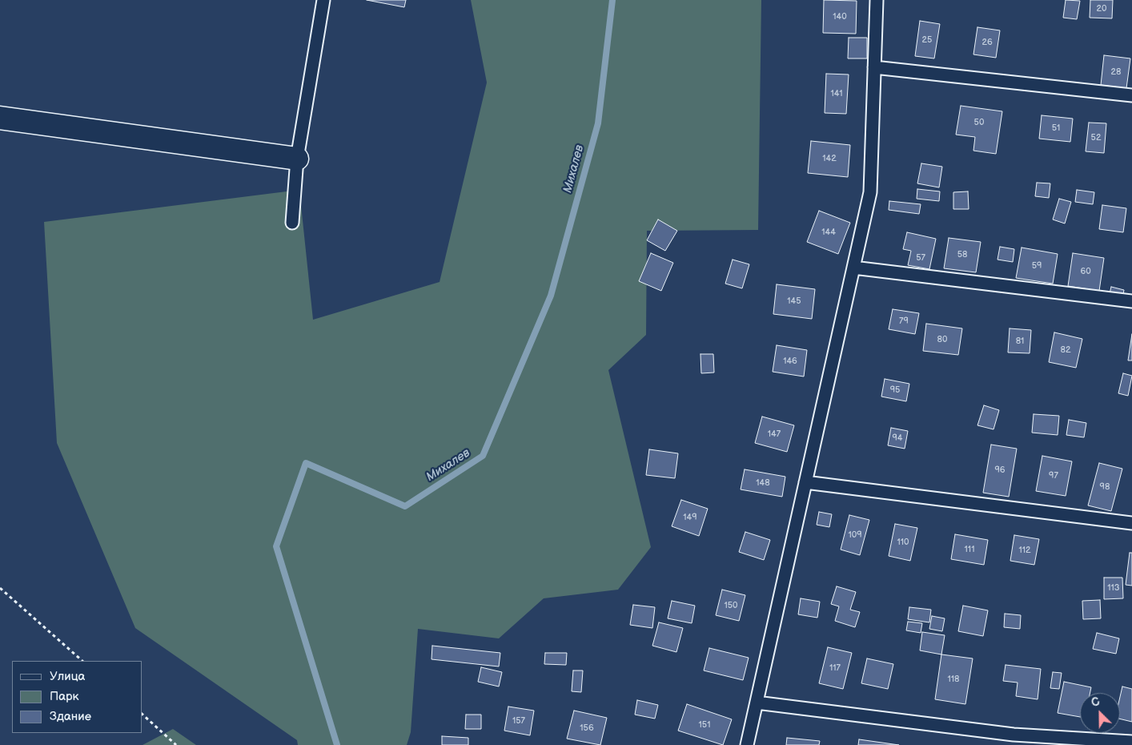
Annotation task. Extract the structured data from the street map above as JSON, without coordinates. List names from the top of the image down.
{
  "water": ["Михалев"],
  "house_numbers": [
    "20",
    "140",
    "25",
    "26",
    "28",
    "141",
    "50",
    "51",
    "52",
    "142",
    "144",
    "58",
    "57",
    "59",
    "60",
    "145",
    "79",
    "80",
    "81",
    "82",
    "146",
    "95",
    "147",
    "94",
    "96",
    "97",
    "148",
    "98",
    "149",
    "109",
    "110",
    "111",
    "112",
    "113",
    "150",
    "117",
    "118",
    "157",
    "151",
    "156"
  ],
  "legend": ["Улица", "Парк", "Здание"],
  "north": "top left"
}
